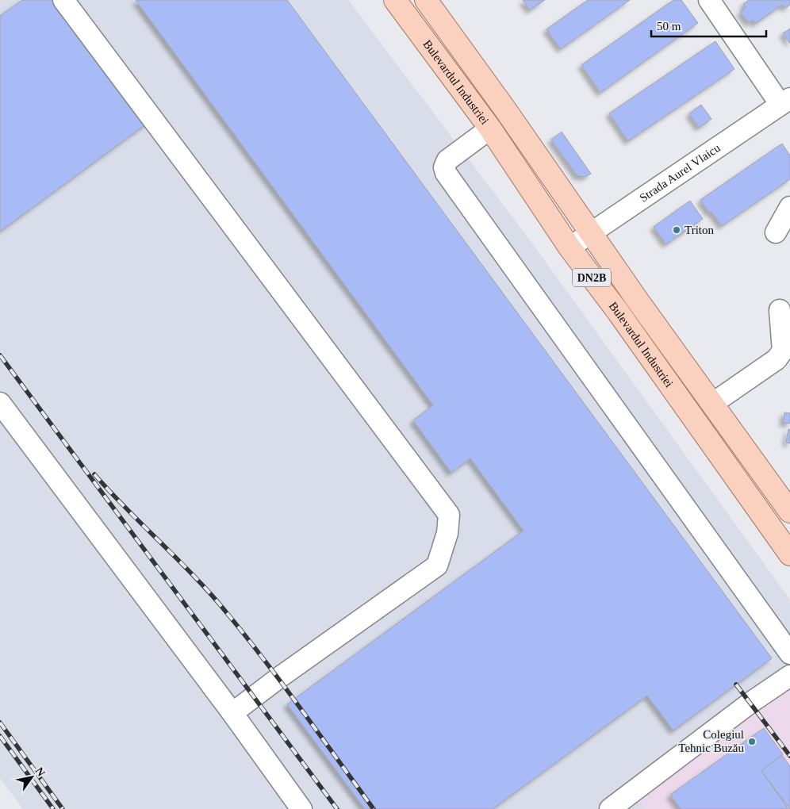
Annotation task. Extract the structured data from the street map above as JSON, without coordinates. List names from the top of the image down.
{
  "streets": {
    "main road": ["Bulevardul Industriei", "DN2B"],
    "street": ["Strada Aurel Vlaicu"]
  },
  "crossings": [
    ["Bulevardul Industriei", "Strada Aurel Vlaicu"]
  ],
  "places": ["Triton", "Colegiul Tehnic Buzău"],
  "scale_bar": "50 m",
  "north": "top right"
}
